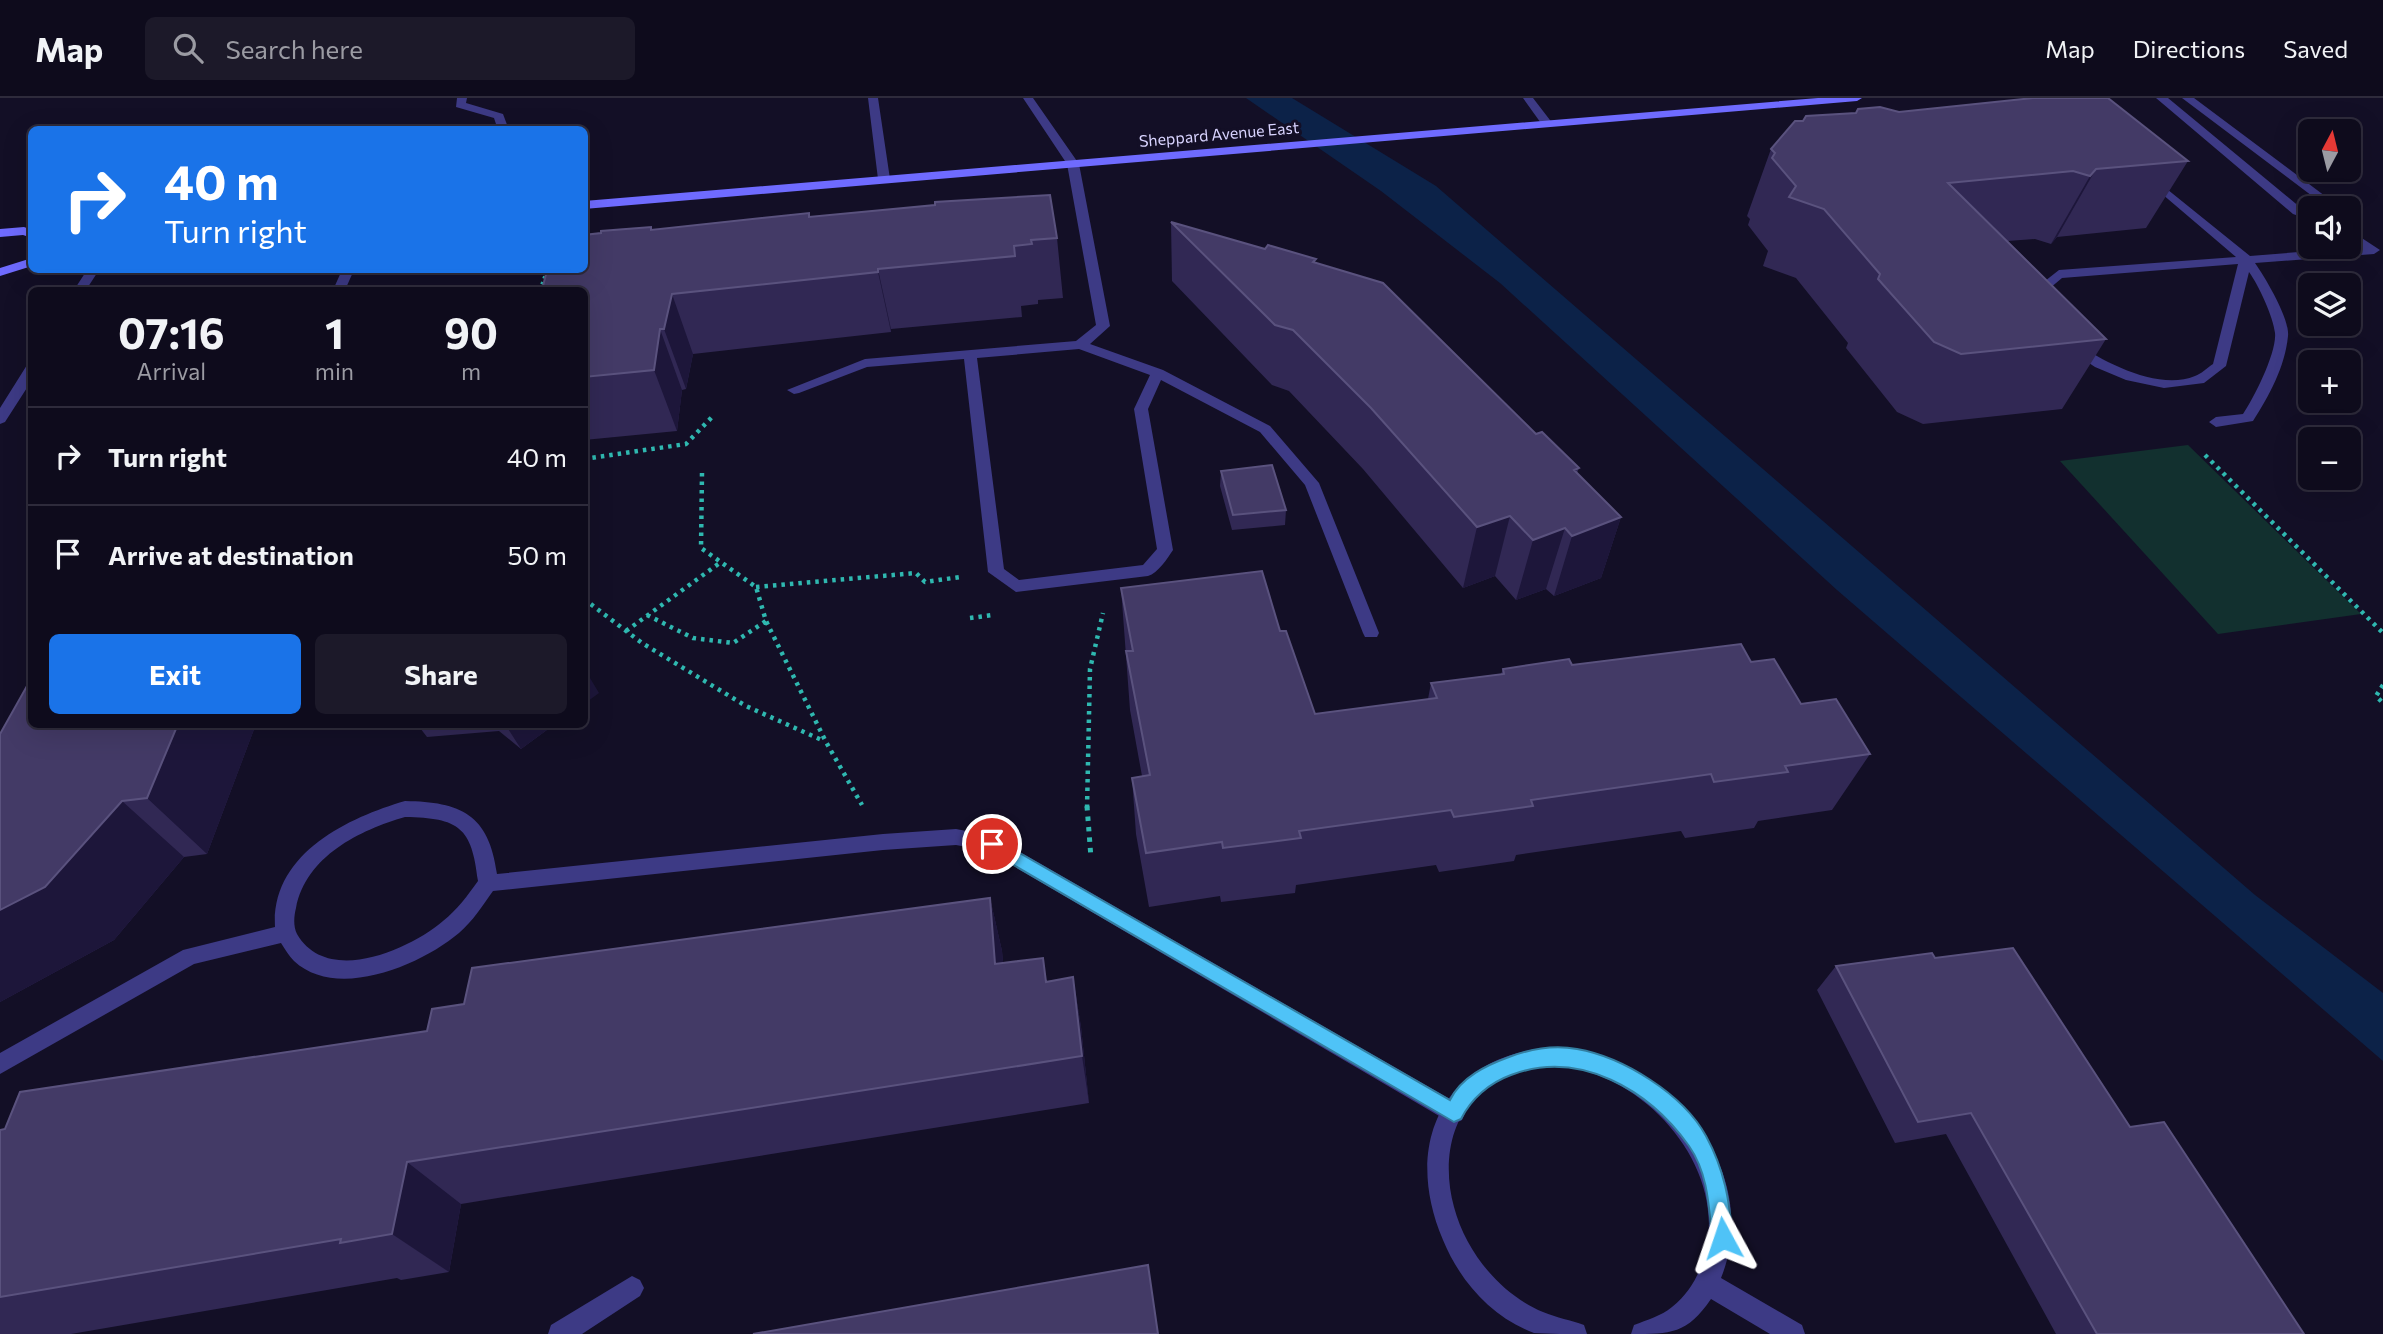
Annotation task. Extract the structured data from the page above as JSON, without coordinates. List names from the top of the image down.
{
  "streets": {
    "main road": ["Sheppard Avenue East"]
  },
  "north": "top",
  "page": {
    "header": "Map",
    "search": "Search here",
    "nav": ["Map", "Directions", "Saved"],
    "map_buttons": ["+", "−"],
    "turn": ["40 m", "Turn right"],
    "eta": [
      "07:16",
      "Arrival",
      "1",
      "min",
      "90",
      "m"
    ],
    "list": [
      {
        "name": "Turn right",
        "value": "40 m"
      },
      {
        "name": "Arrive at destination",
        "value": "50 m"
      }
    ],
    "buttons": ["Exit", "Share"]
  }
}
